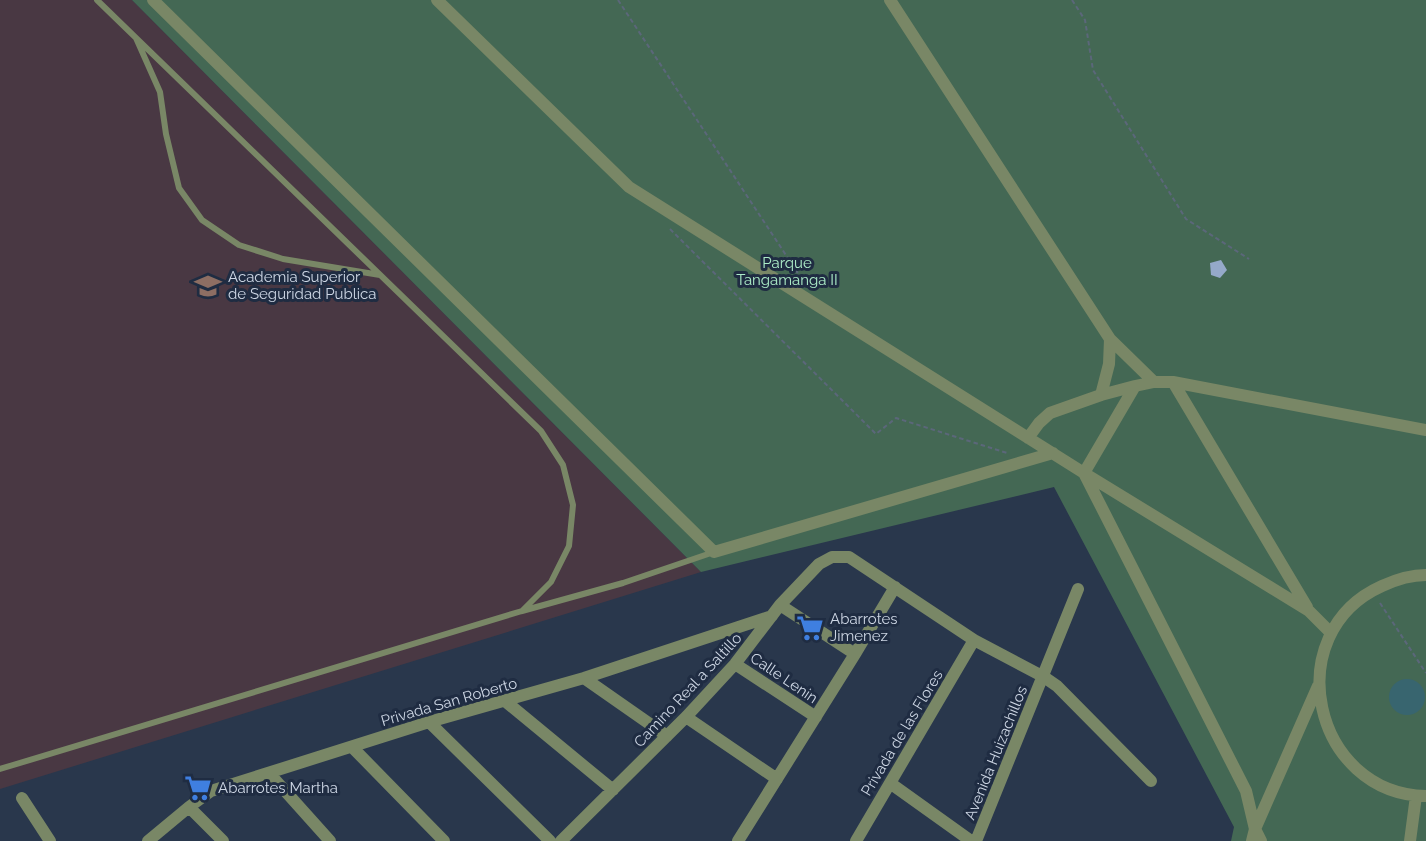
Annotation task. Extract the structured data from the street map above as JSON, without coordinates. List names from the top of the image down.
{
  "streets": {
    "street": [
      "Calle Lenin",
      "Camino Real a Saltillo",
      "Privada San Roberto",
      "Privada de las Flores",
      "Avenida Huizachillos"
    ]
  },
  "crossings": [
    ["Calle Lenin", "Camino Real a Saltillo"],
    ["Camino Real a Saltillo", "Privada San Roberto"]
  ],
  "parks": ["Parque Tangamanga II"],
  "places": {
    "school or university": ["Academia Superior de Seguridad Publica"],
    "supermarket": ["Abarrotes Jimenez", "Abarrotes Martha"]
  }
}
